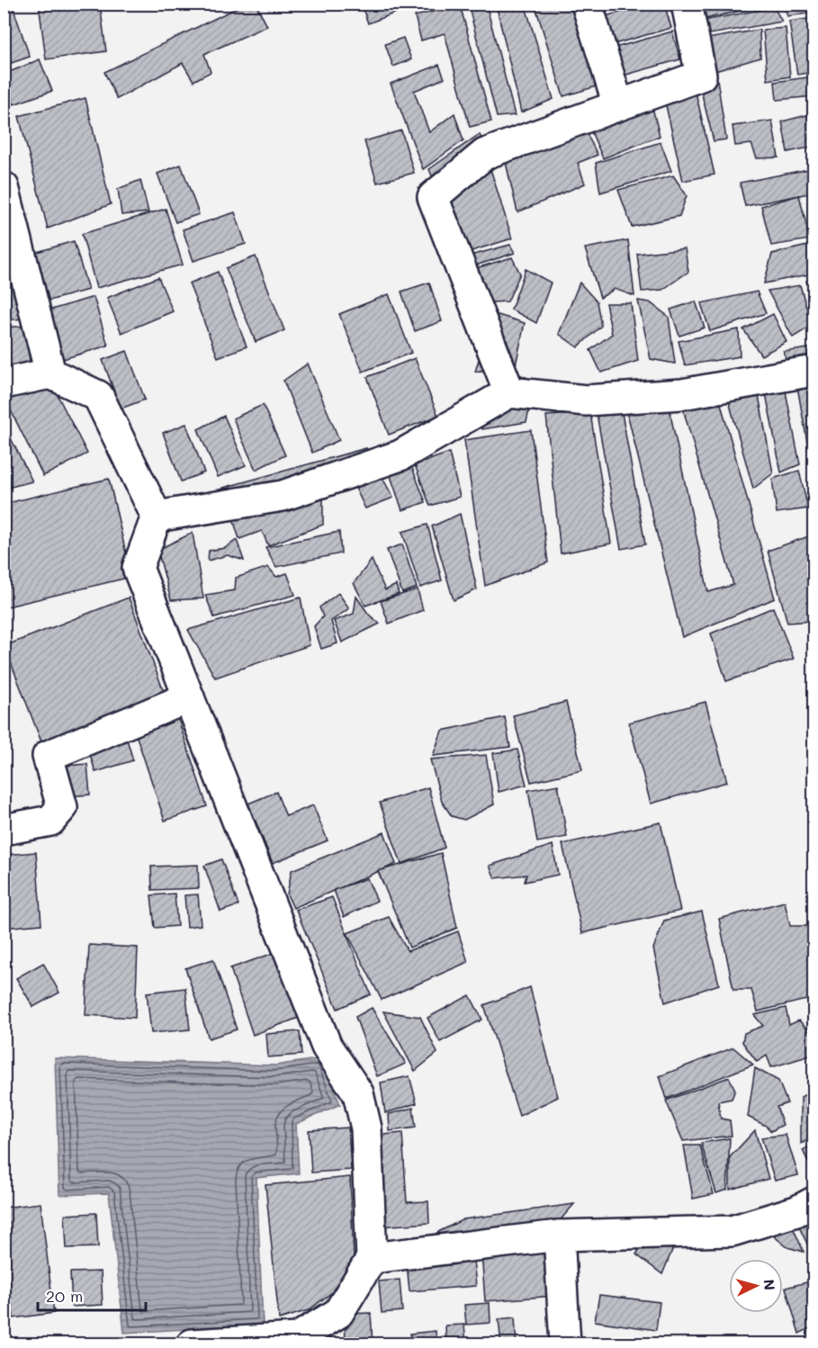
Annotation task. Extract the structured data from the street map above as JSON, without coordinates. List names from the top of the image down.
{
  "scale_bar": "20 m",
  "north": "right"
}
